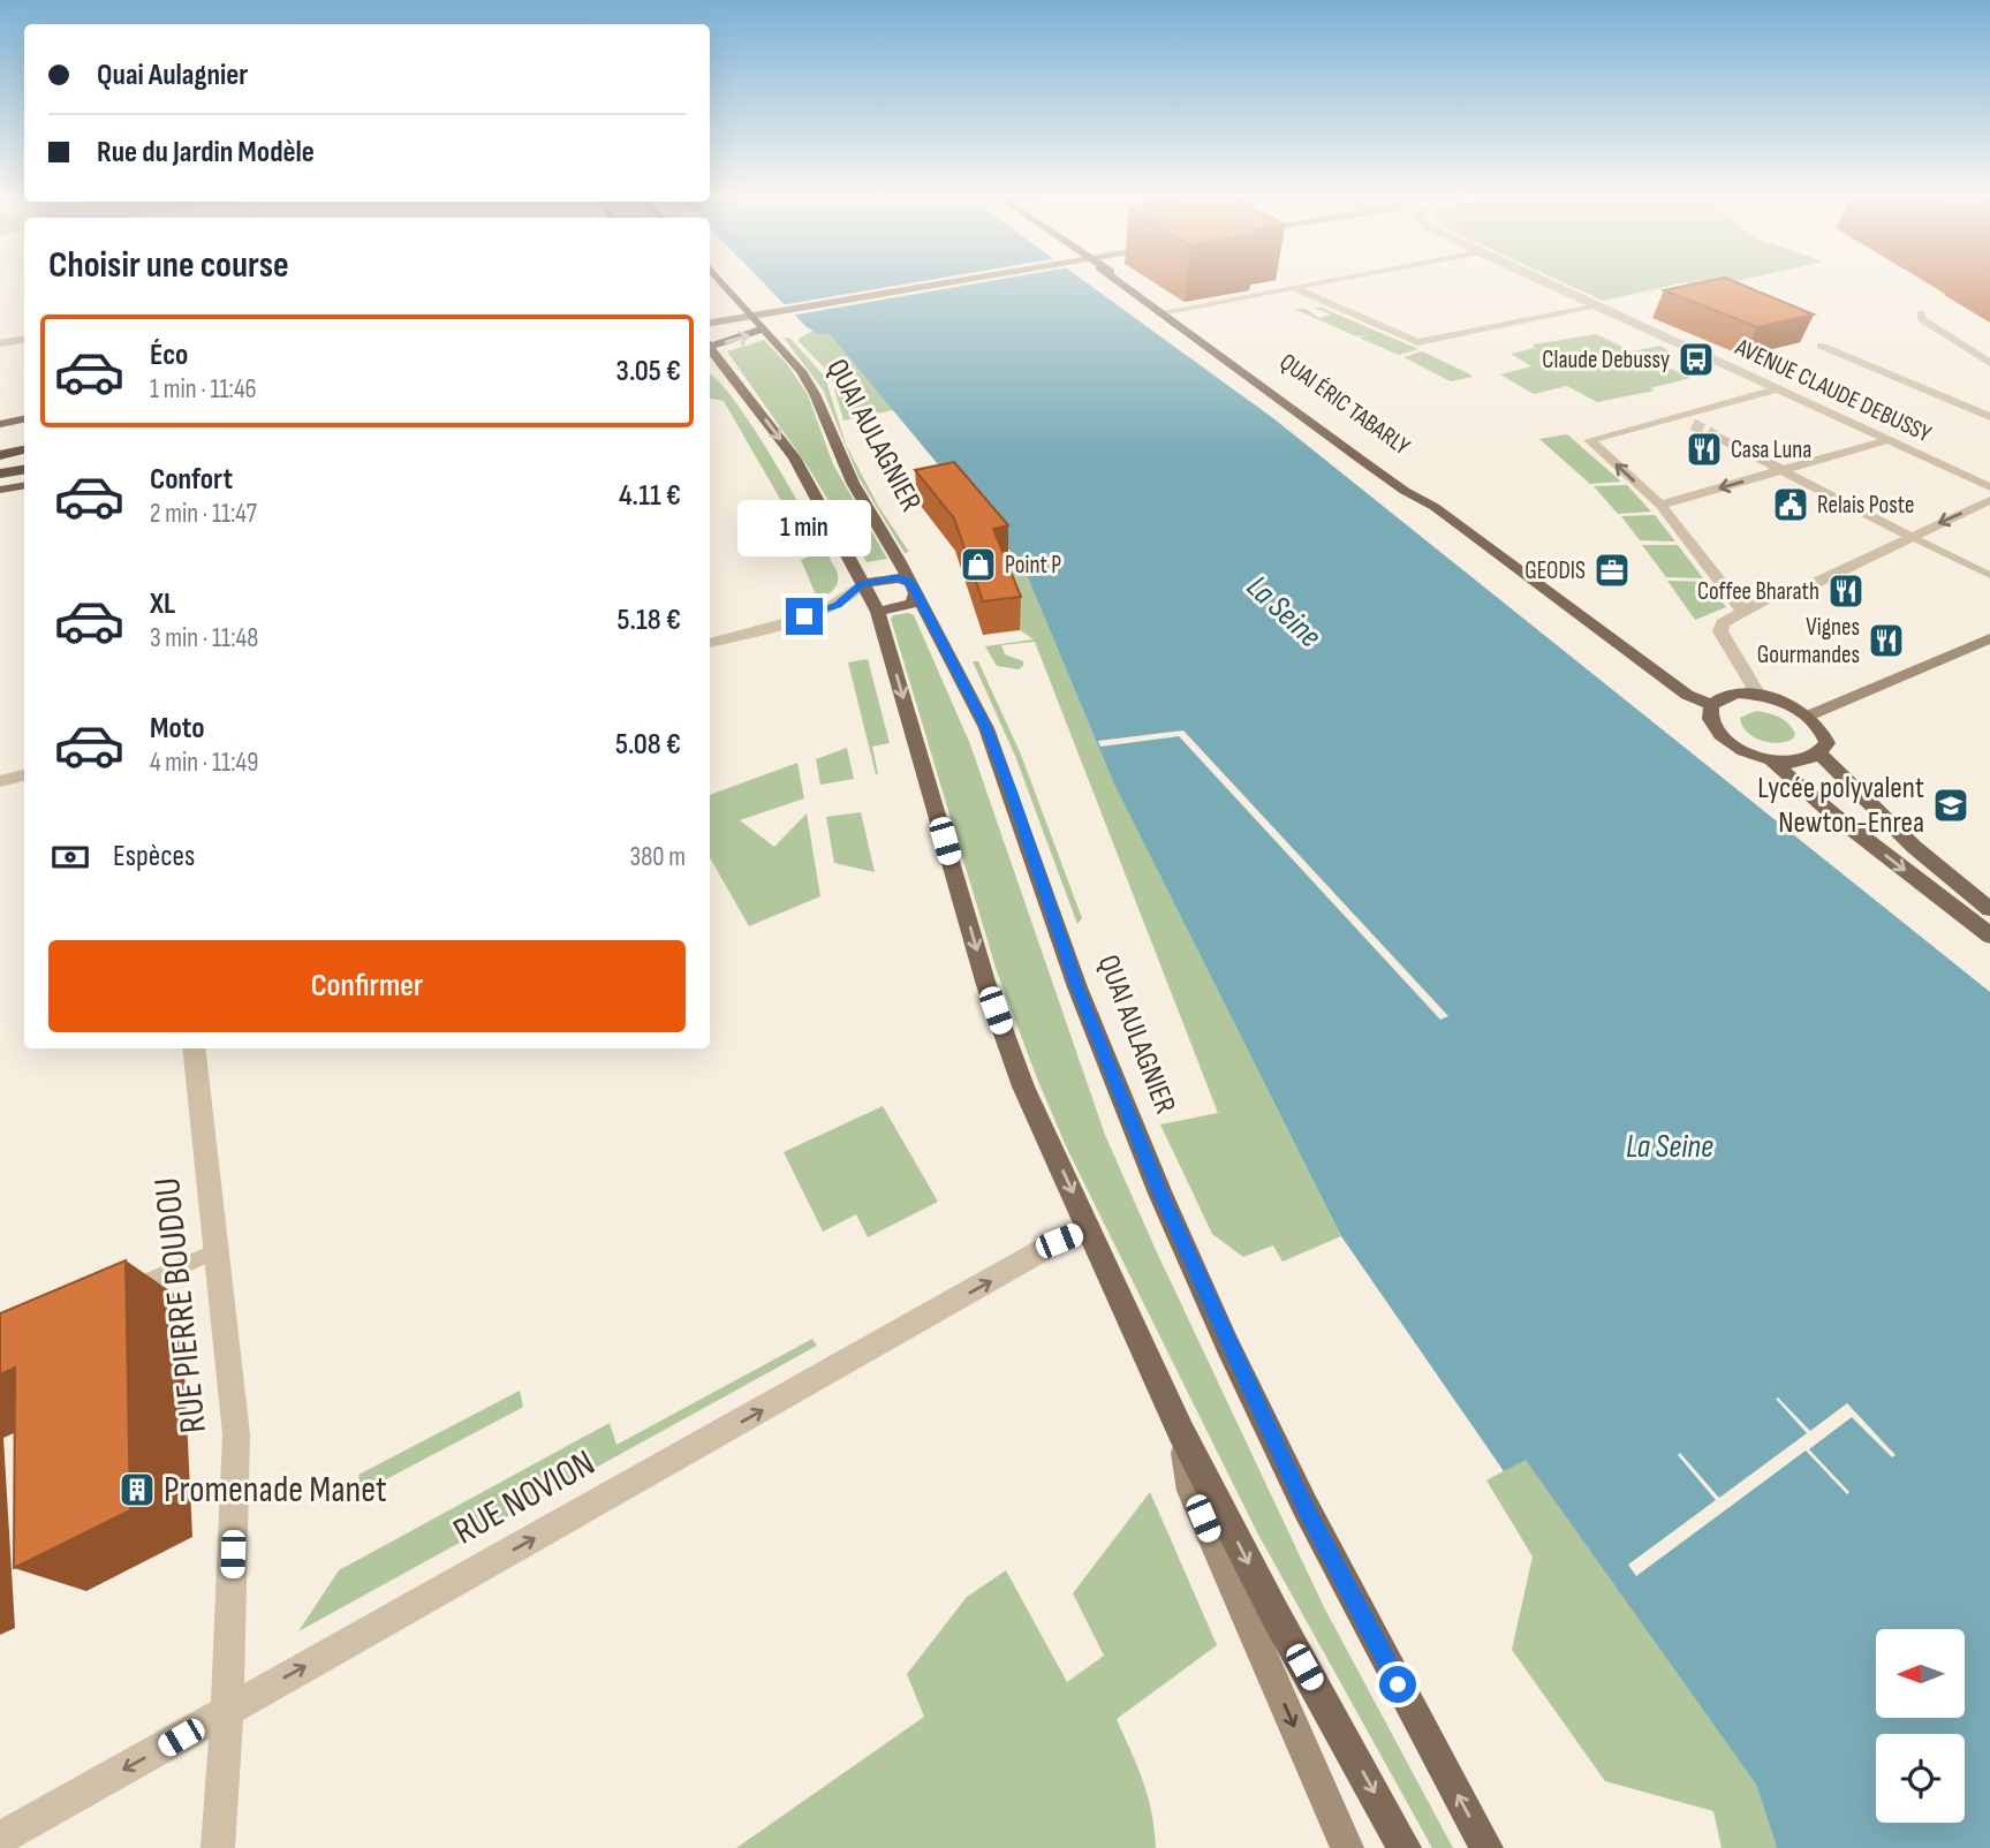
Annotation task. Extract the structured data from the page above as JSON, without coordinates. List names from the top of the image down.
{
  "streets": {
    "main road": ["QUAI ÉRIC TABARLY", "QUAI AULAGNIER"],
    "street": ["AVENUE CLAUDE DEBUSSY", "RUE PIERRE BOUDOU", "RUE NOVION"]
  },
  "crossings": [
    ["RUE PIERRE BOUDOU", "RUE NOVION"]
  ],
  "water": ["La Seine"],
  "places": {
    "bus stop": ["Claude Debussy"],
    "restaurant": ["Casa Luna", "Coffee Bharath", "Vignes Gourmandes"],
    "public building": ["Relais Poste"],
    "shop": ["Point P"],
    "office": ["GEODIS"],
    "school or university": ["Lycée polyvalent Newton-Enrea"],
    "building": ["Promenade Manet"]
  },
  "north": "left",
  "page": {
    "banner": ["Quai Aulagnier", "Rue du Jardin Modèle"],
    "heading": "Choisir une course",
    "list": [
      {
        "name": "Éco",
        "note": "1 min · 11:46",
        "value": "3.05 €"
      },
      {
        "name": "Confort",
        "note": "2 min · 11:47",
        "value": "4.11 €"
      },
      {
        "name": "XL",
        "note": "3 min · 11:48",
        "value": "5.18 €"
      },
      {
        "name": "Moto",
        "note": "4 min · 11:49",
        "value": "5.08 €"
      }
    ],
    "bubble": "1 min",
    "pay": ["Espèces", "380 m"],
    "buttons": "Confirmer"
  }
}
